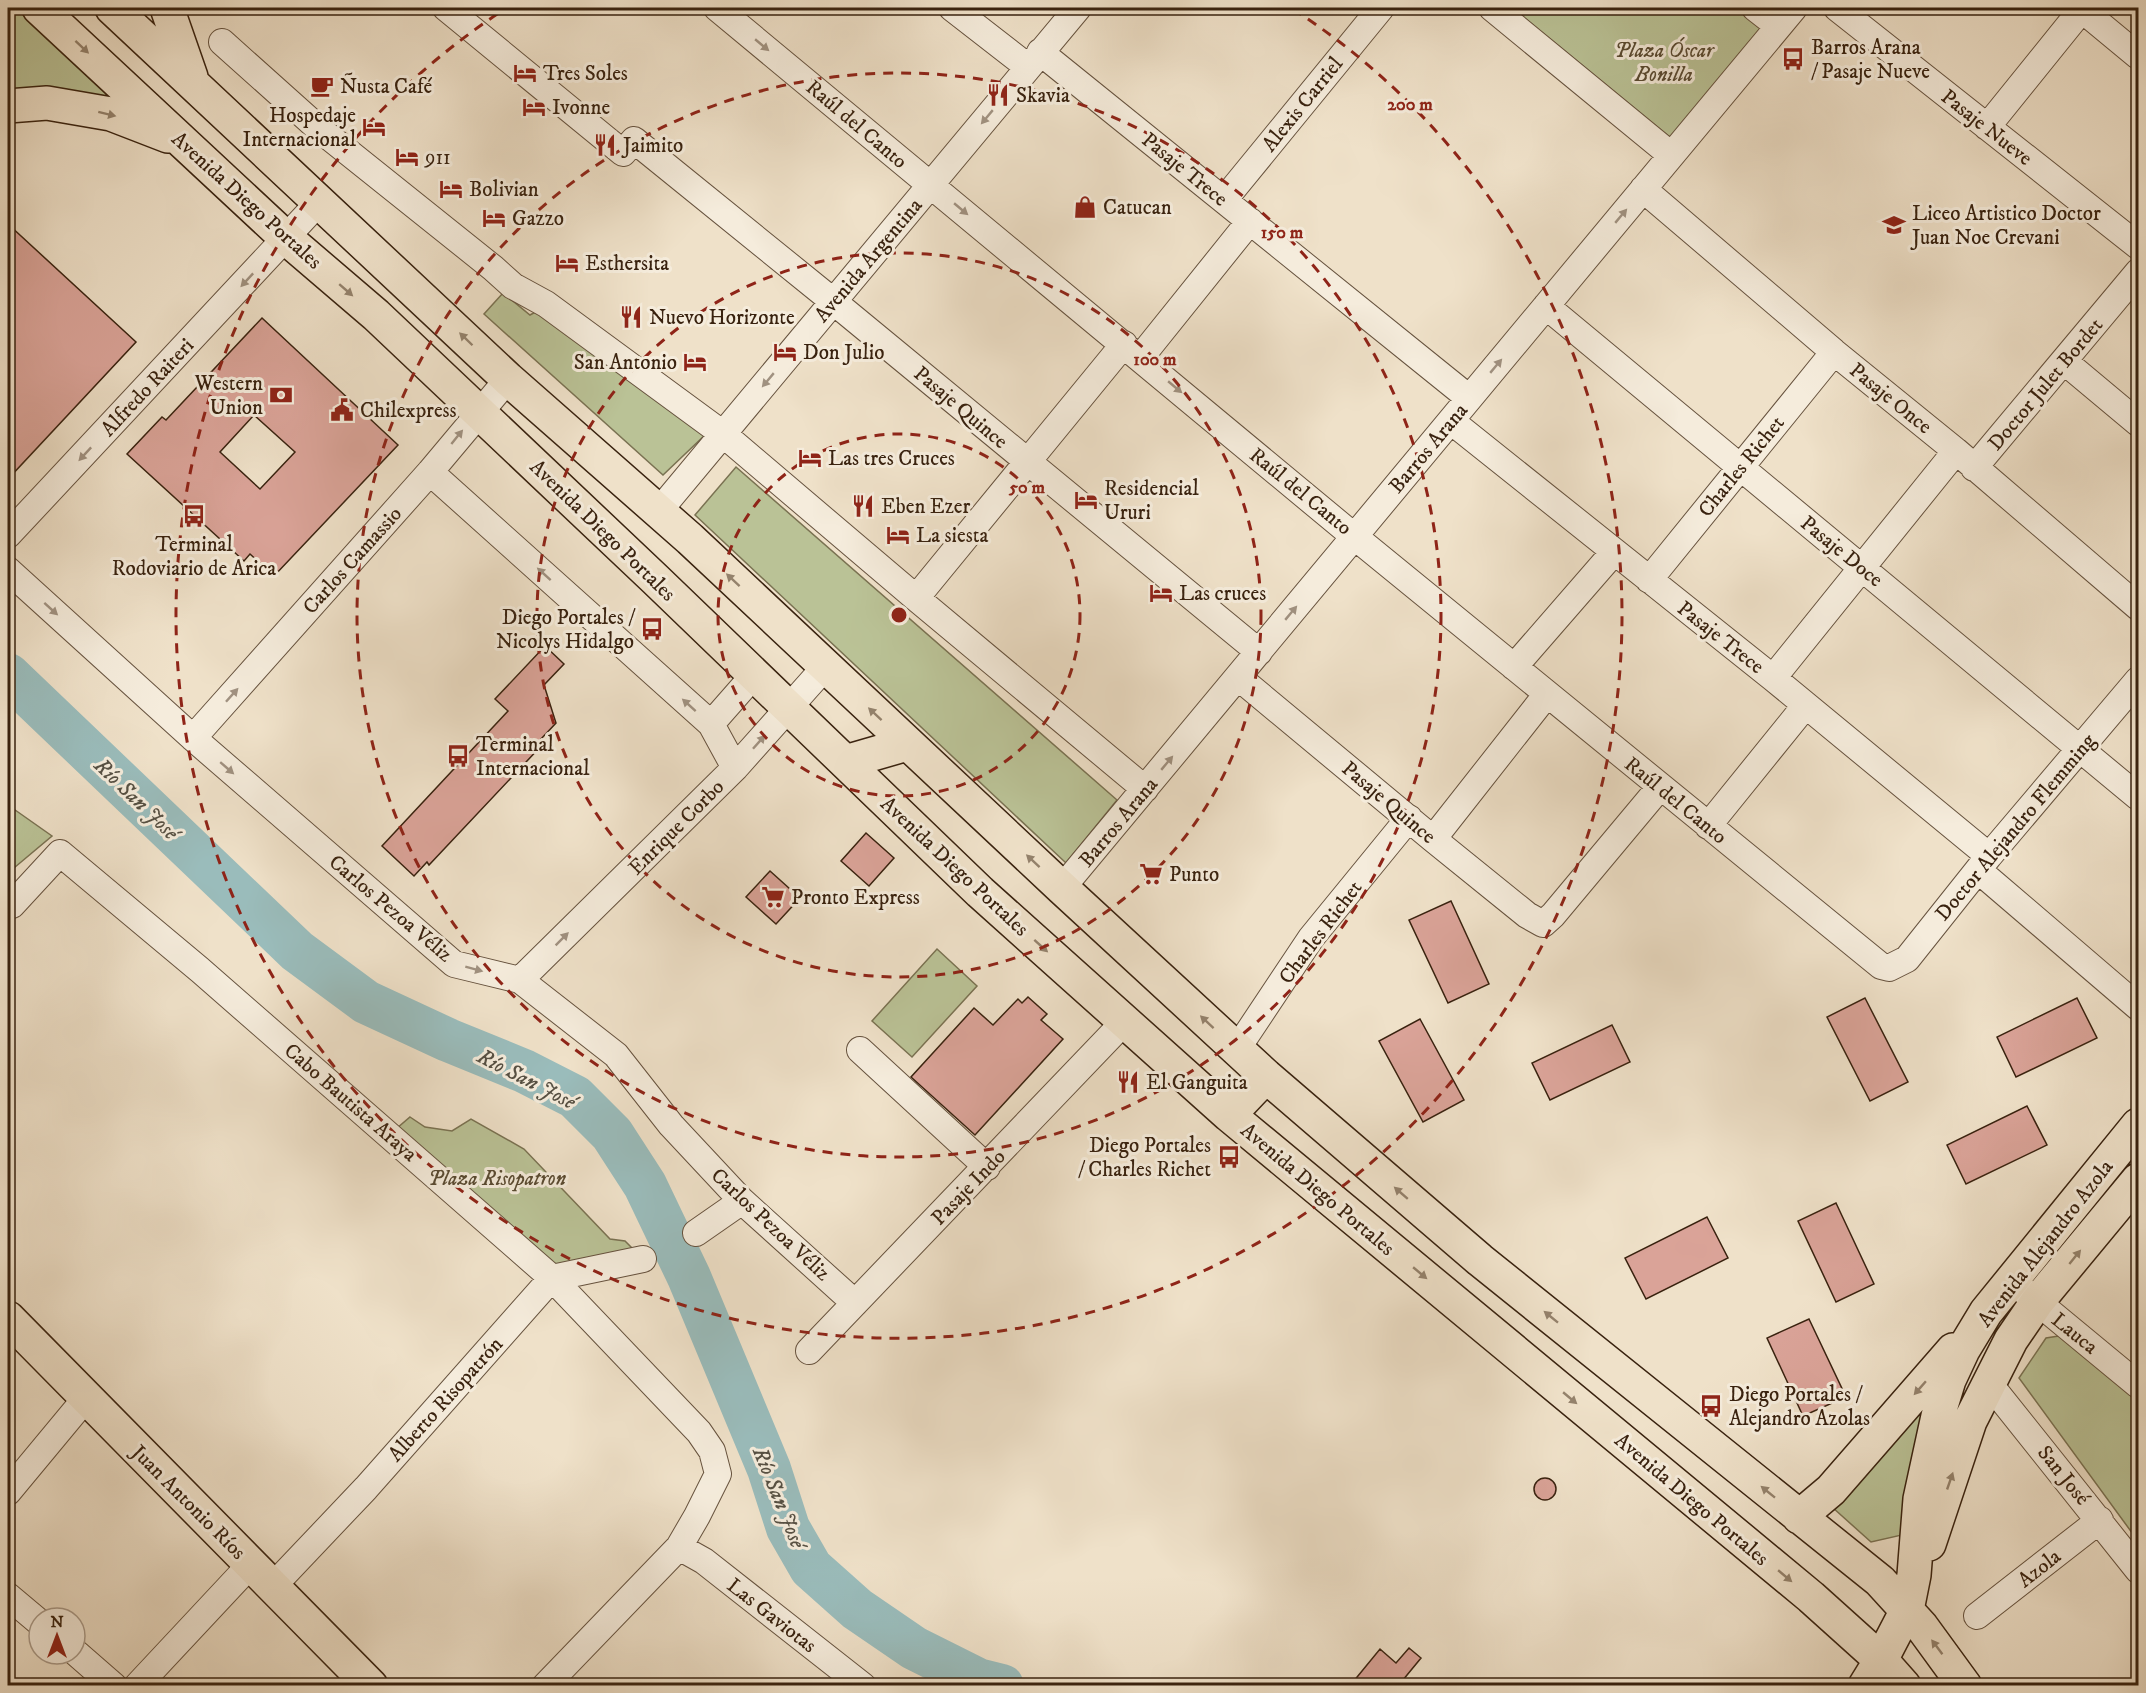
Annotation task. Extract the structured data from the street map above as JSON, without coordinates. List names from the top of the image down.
{
  "streets": {
    "main road": ["Avenida Diego Portales", "Avenida Alejandro Azola", "Juan Antonio Ríos"],
    "street": [
      "Alexis Carriel",
      "Raúl del Canto",
      "Pasaje Nueve",
      "Pasaje Trece",
      "Avenida Argentina",
      "Doctor Julet Bordet",
      "Alfredo Raiteri",
      "Pasaje Once",
      "Pasaje Quince",
      "Barros Arana",
      "Charles Richet",
      "Pasaje Doce",
      "Carlos Camassio",
      "Enrique Corbo",
      "Doctor Alejandro Flemming",
      "Carlos Pezoa Véliz",
      "Cabo Bautista Araya",
      "Pasaje Indo",
      "Lauca",
      "Alberto Risopatrón",
      "San José",
      "Azola",
      "Las Gaviotas"
    ]
  },
  "crossings": [
    ["Alexis Carriel", "Pasaje Trece"],
    ["Raúl del Canto", "Avenida Argentina"],
    ["Raúl del Canto", "Pasaje Quince"],
    ["Raúl del Canto", "Barros Arana"],
    ["Raúl del Canto", "Doctor Alejandro Flemming"],
    ["Pasaje Trece", "Avenida Argentina"],
    ["Pasaje Trece", "Doctor Julet Bordet"],
    ["Pasaje Trece", "Barros Arana"],
    ["Pasaje Trece", "Charles Richet"],
    ["Pasaje Trece", "Doctor Alejandro Flemming"],
    ["Avenida Diego Portales", "Alfredo Raiteri"],
    ["Avenida Diego Portales", "Carlos Camassio"],
    ["Avenida Diego Portales", "Enrique Corbo"],
    ["Avenida Diego Portales", "Pasaje Indo"],
    ["Avenida Diego Portales", "Avenida Alejandro Azola"],
    ["Avenida Argentina", "Pasaje Quince"],
    ["Doctor Julet Bordet", "Pasaje Once"],
    ["Doctor Julet Bordet", "Pasaje Doce"],
    ["Pasaje Once", "Barros Arana"],
    ["Pasaje Once", "Charles Richet"],
    ["Pasaje Quince", "Barros Arana"],
    ["Pasaje Quince", "Charles Richet"],
    ["Barros Arana", "Pasaje Doce"],
    ["Charles Richet", "Pasaje Doce"],
    ["Pasaje Doce", "Doctor Alejandro Flemming"],
    ["Carlos Camassio", "Carlos Pezoa Véliz"],
    ["Enrique Corbo", "Carlos Pezoa Véliz"],
    ["Carlos Pezoa Véliz", "Pasaje Indo"],
    ["Cabo Bautista Araya", "Alberto Risopatrón"],
    ["Cabo Bautista Araya", "Las Gaviotas"],
    ["Avenida Alejandro Azola", "Lauca"],
    ["Avenida Alejandro Azola", "San José"],
    ["Alberto Risopatrón", "Juan Antonio Ríos"],
    ["San José", "Azola"]
  ],
  "one_way": [
    "Raúl del Canto",
    "Avenida Argentina",
    "Alfredo Raiteri",
    "Barros Arana",
    "Carlos Camassio",
    "Enrique Corbo",
    "Carlos Pezoa Véliz"
  ],
  "water": ["Río San José"],
  "parks": ["Plaza Óscar Bonilla", "Plaza Risopatron"],
  "places": {
    "bus stop": [
      "Barros Arana / Pasaje Nueve",
      "Terminal Rodoviario de Arica",
      "Diego Portales / Nicolys Hidalgo",
      "Terminal Internacional",
      "Diego Portales / Charles Richet",
      "Diego Portales / Alejandro Azolas"
    ],
    "hotel": [
      "Tres Soles",
      "Ivonne",
      "Hospedaje Internacional",
      "911",
      "Bolivian",
      "Gazzo",
      "Esthersita",
      "Don Julio",
      "San Antonio",
      "Las tres Cruces",
      "Residencial Ururi",
      "La siesta",
      "Las cruces"
    ],
    "cafe": ["Ñusta Café"],
    "restaurant": [
      "Skavia",
      "Jaimito",
      "Nuevo Horizonte",
      "Eben Ezer",
      "El Ganguita"
    ],
    "shop": ["Catucan"],
    "school or university": ["Liceo Artistico Doctor Juan Noe Crevani"],
    "bank": ["Western Union"],
    "public building": ["Chilexpress"],
    "supermarket": ["Punto", "Pronto Express"]
  },
  "north": "top",
  "rings": [
    "200 m",
    "150 m",
    "100 m",
    "50 m"
  ]
}
